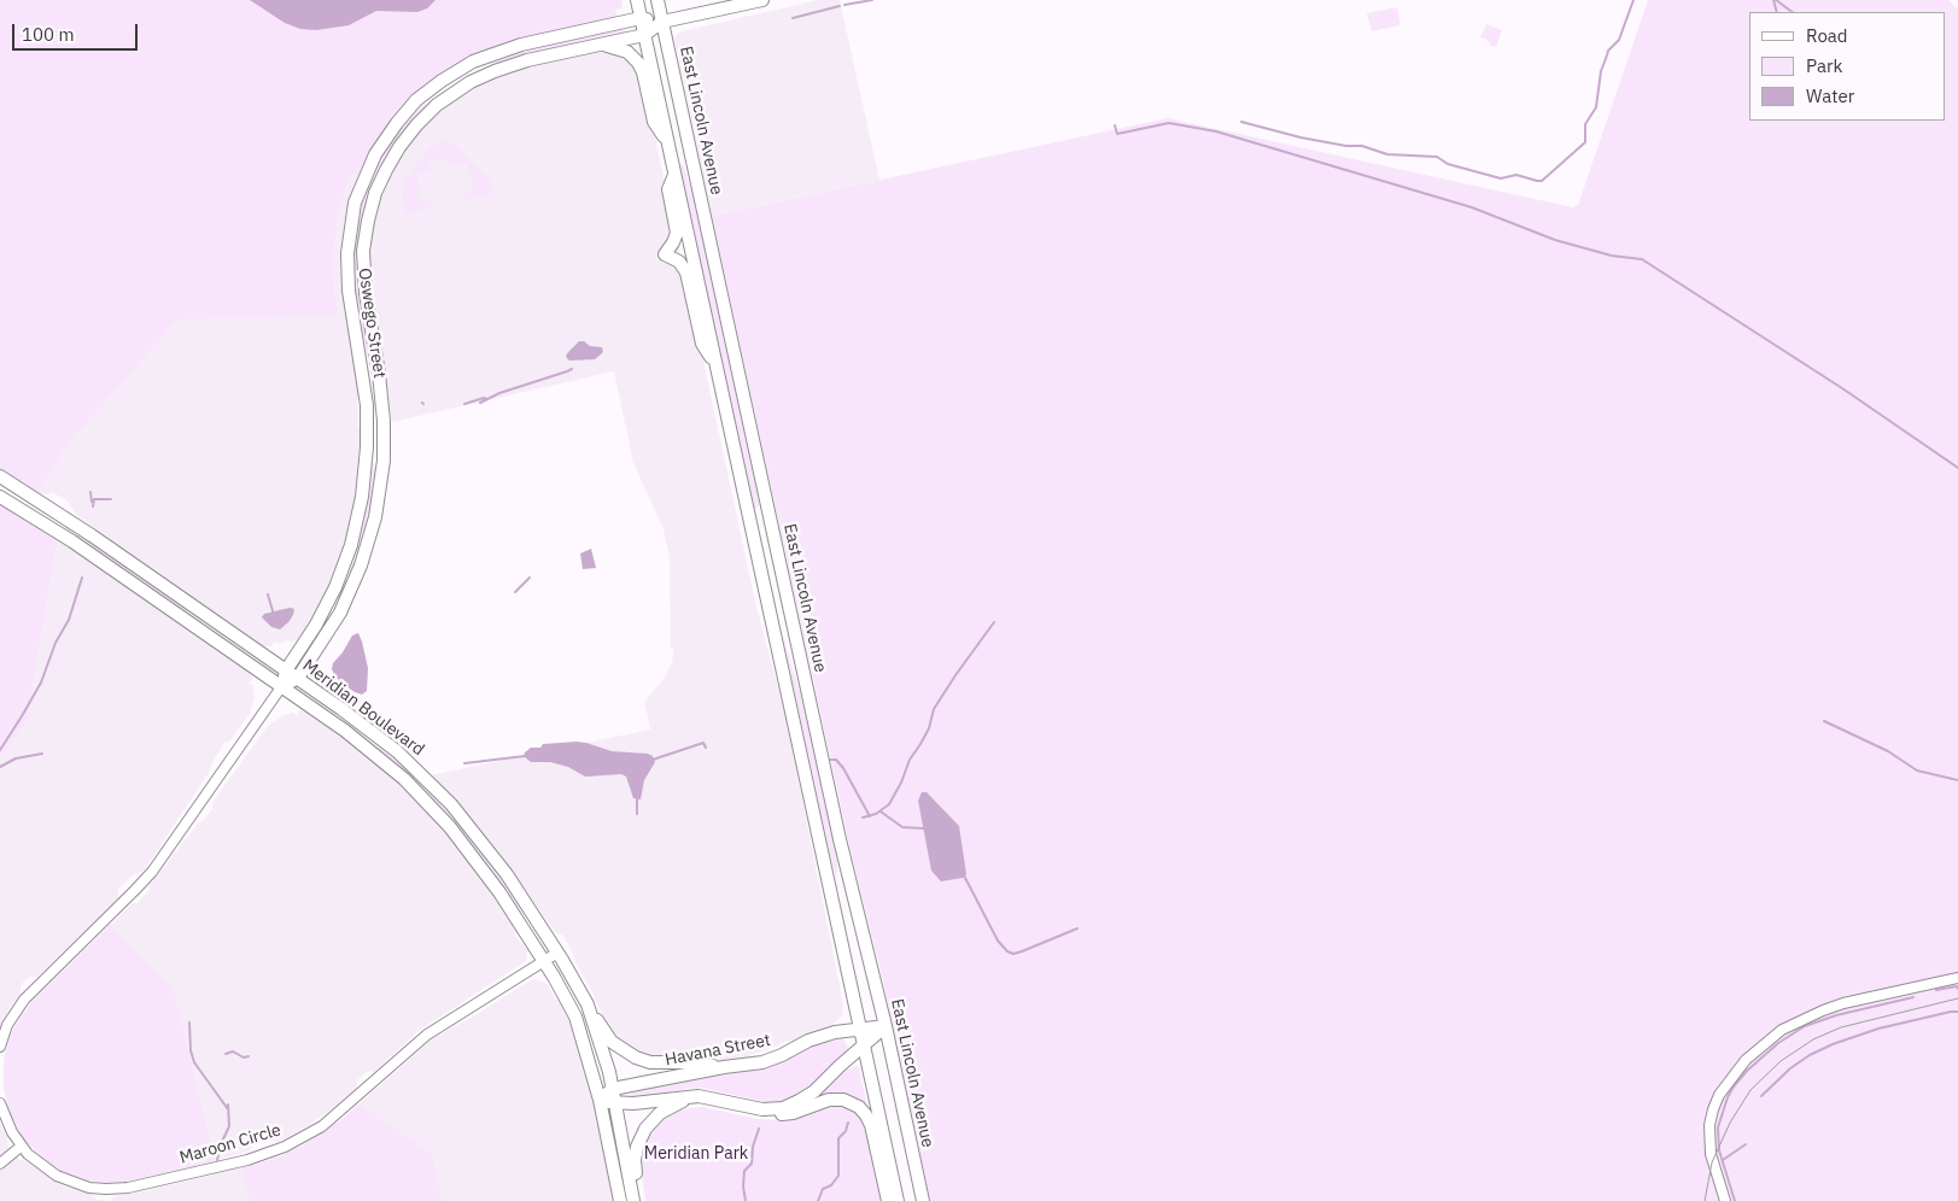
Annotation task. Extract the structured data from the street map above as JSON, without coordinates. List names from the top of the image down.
{
  "streets": {
    "main road": [
      "East Lincoln Avenue",
      "Oswego Street",
      "Meridian Boulevard",
      "Havana Street"
    ],
    "street": ["Maroon Circle"]
  },
  "crossings": [
    ["East Lincoln Avenue", "Oswego Street"],
    ["East Lincoln Avenue", "Havana Street"],
    ["Oswego Street", "Meridian Boulevard"],
    ["Meridian Boulevard", "Havana Street"],
    ["Meridian Boulevard", "Maroon Circle"]
  ],
  "parks": ["Meridian Park"],
  "legend": ["Road", "Park", "Water"],
  "scale_bar": "100 m"
}
